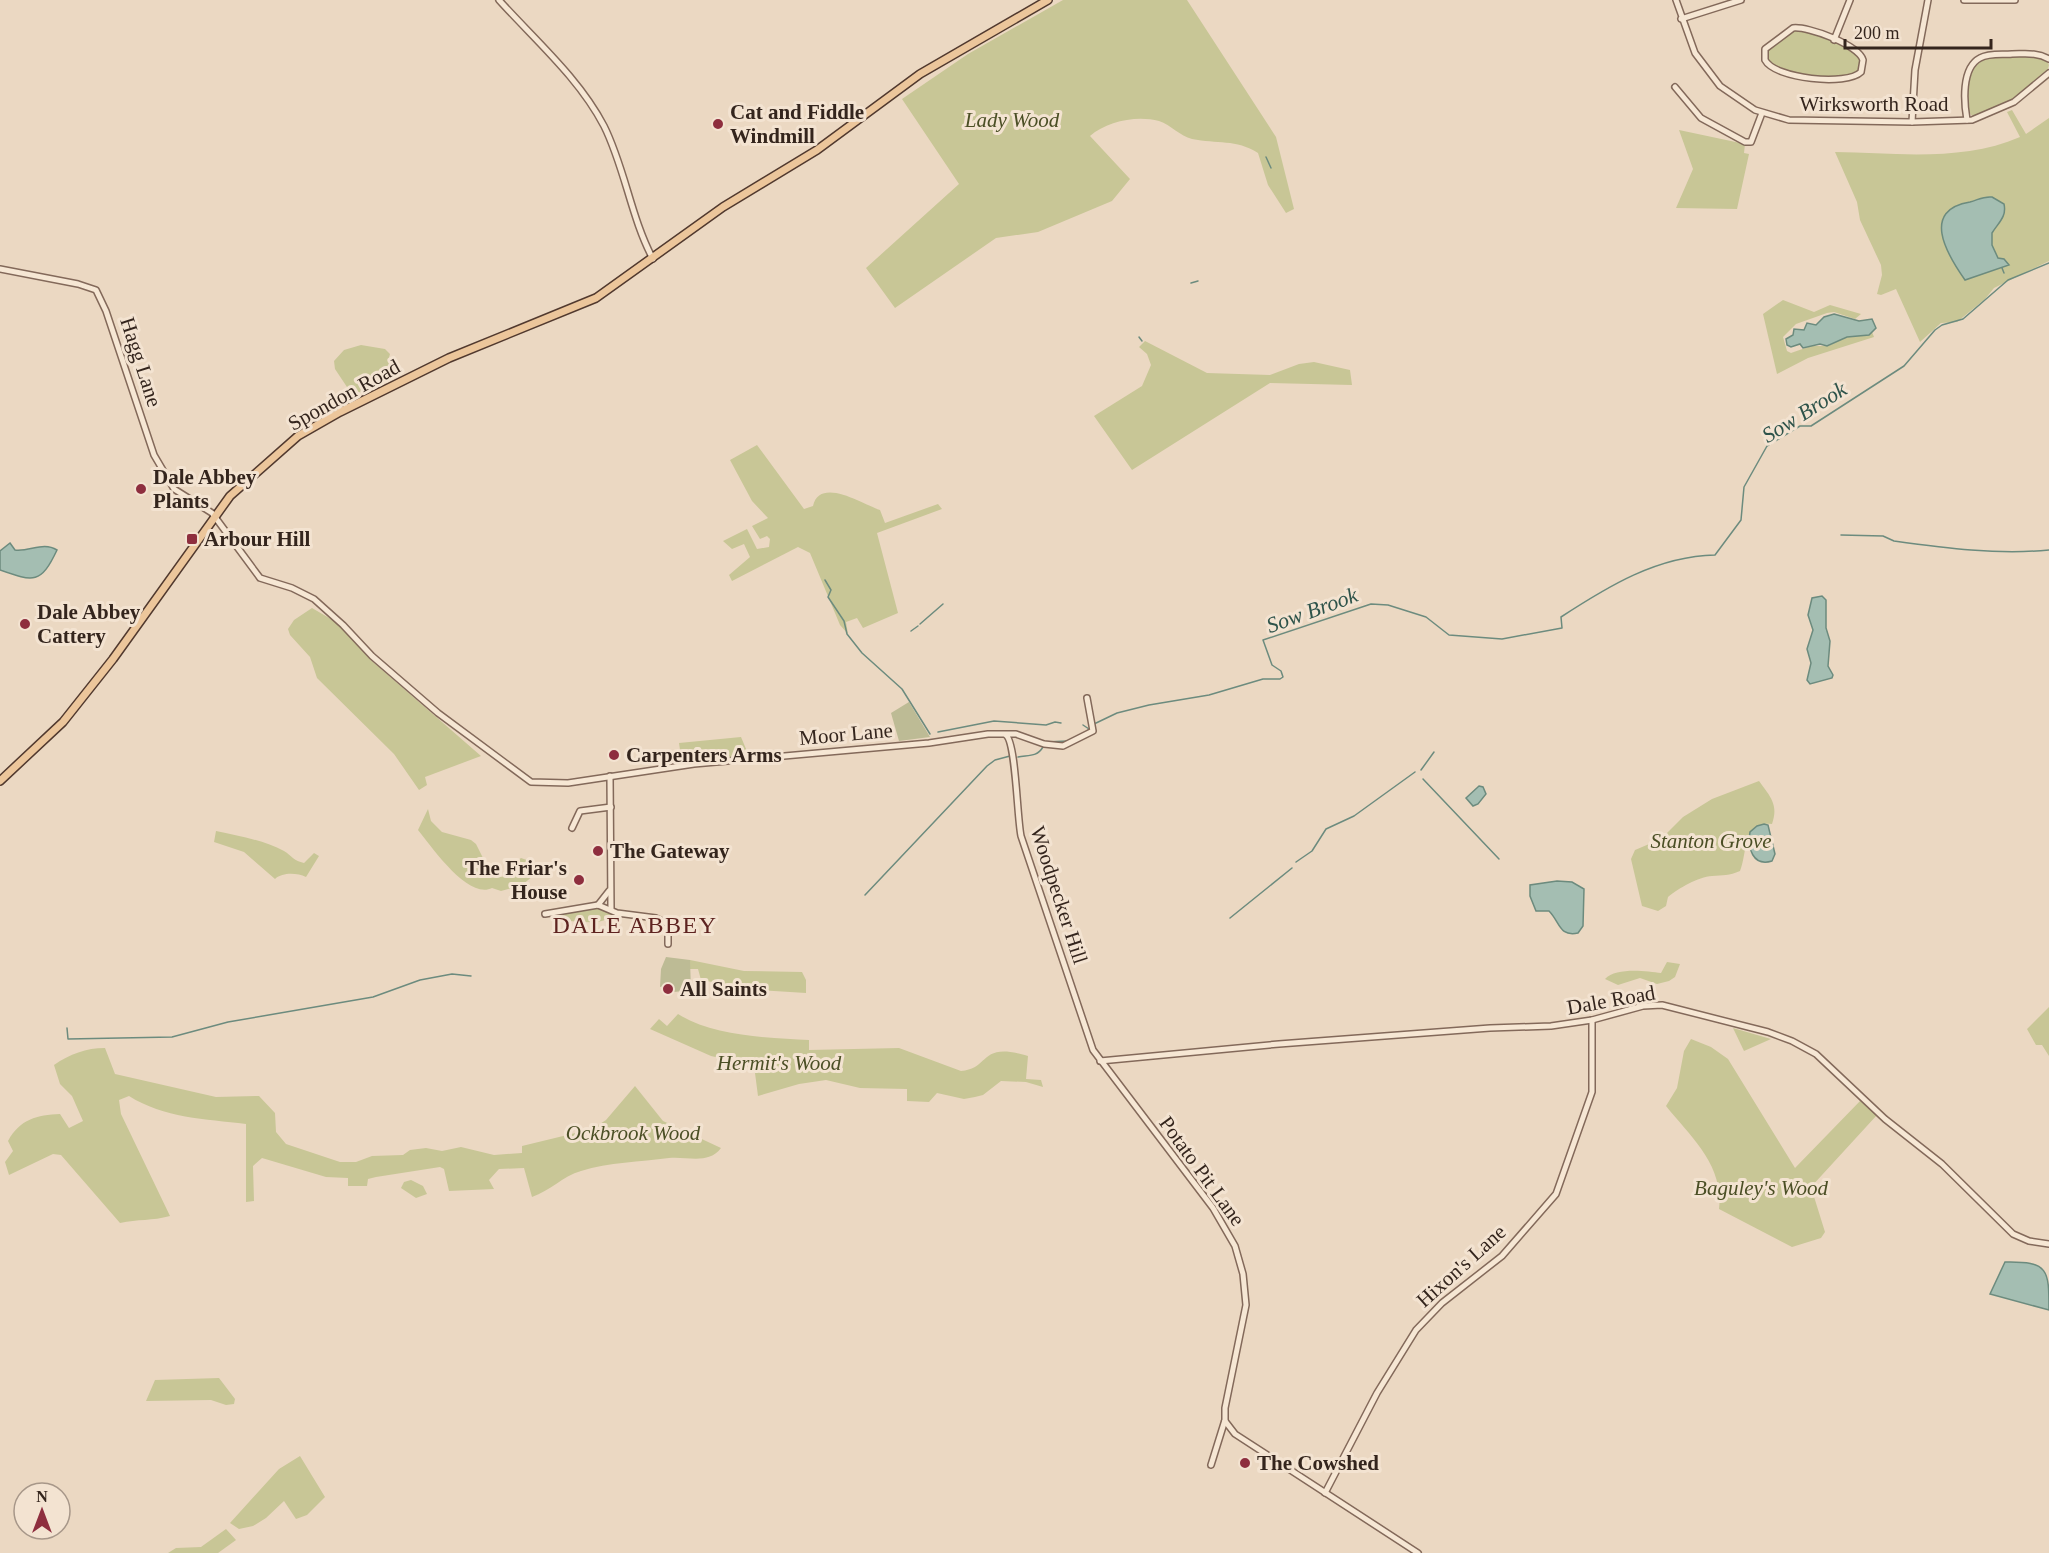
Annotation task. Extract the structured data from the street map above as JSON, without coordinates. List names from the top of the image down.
{
  "streets": {
    "main road": ["Spondon Road"],
    "street": [
      "Wirksworth Road",
      "Hagg Lane",
      "Moor Lane",
      "Woodpecker Hill",
      "Dale Road",
      "Potato Pit Lane",
      "Hixon's Lane"
    ]
  },
  "crossings": [
    ["Hagg Lane", "Spondon Road"],
    ["Hagg Lane", "Moor Lane"],
    ["Spondon Road", "Moor Lane"],
    ["Moor Lane", "Woodpecker Hill"],
    ["Woodpecker Hill", "Dale Road"],
    ["Woodpecker Hill", "Potato Pit Lane"],
    ["Dale Road", "Potato Pit Lane"],
    ["Dale Road", "Hixon's Lane"]
  ],
  "districts": ["DALE ABBEY"],
  "water": ["Sow Brook"],
  "parks": [
    "Lady Wood",
    "Stanton Grove",
    "Hermit's Wood",
    "Ockbrook Wood",
    "Baguley's Wood"
  ],
  "places": {
    "other": [
      "Cat and Fiddle Windmill",
      "Dale Abbey Plants",
      "Dale Abbey Cattery",
      "Carpenters Arms",
      "The Gateway",
      "The Friar's House",
      "All Saints",
      "The Cowshed"
    ],
    "transit": ["Arbour Hill"]
  },
  "scale_bar": "200 m",
  "north": "top"
}
